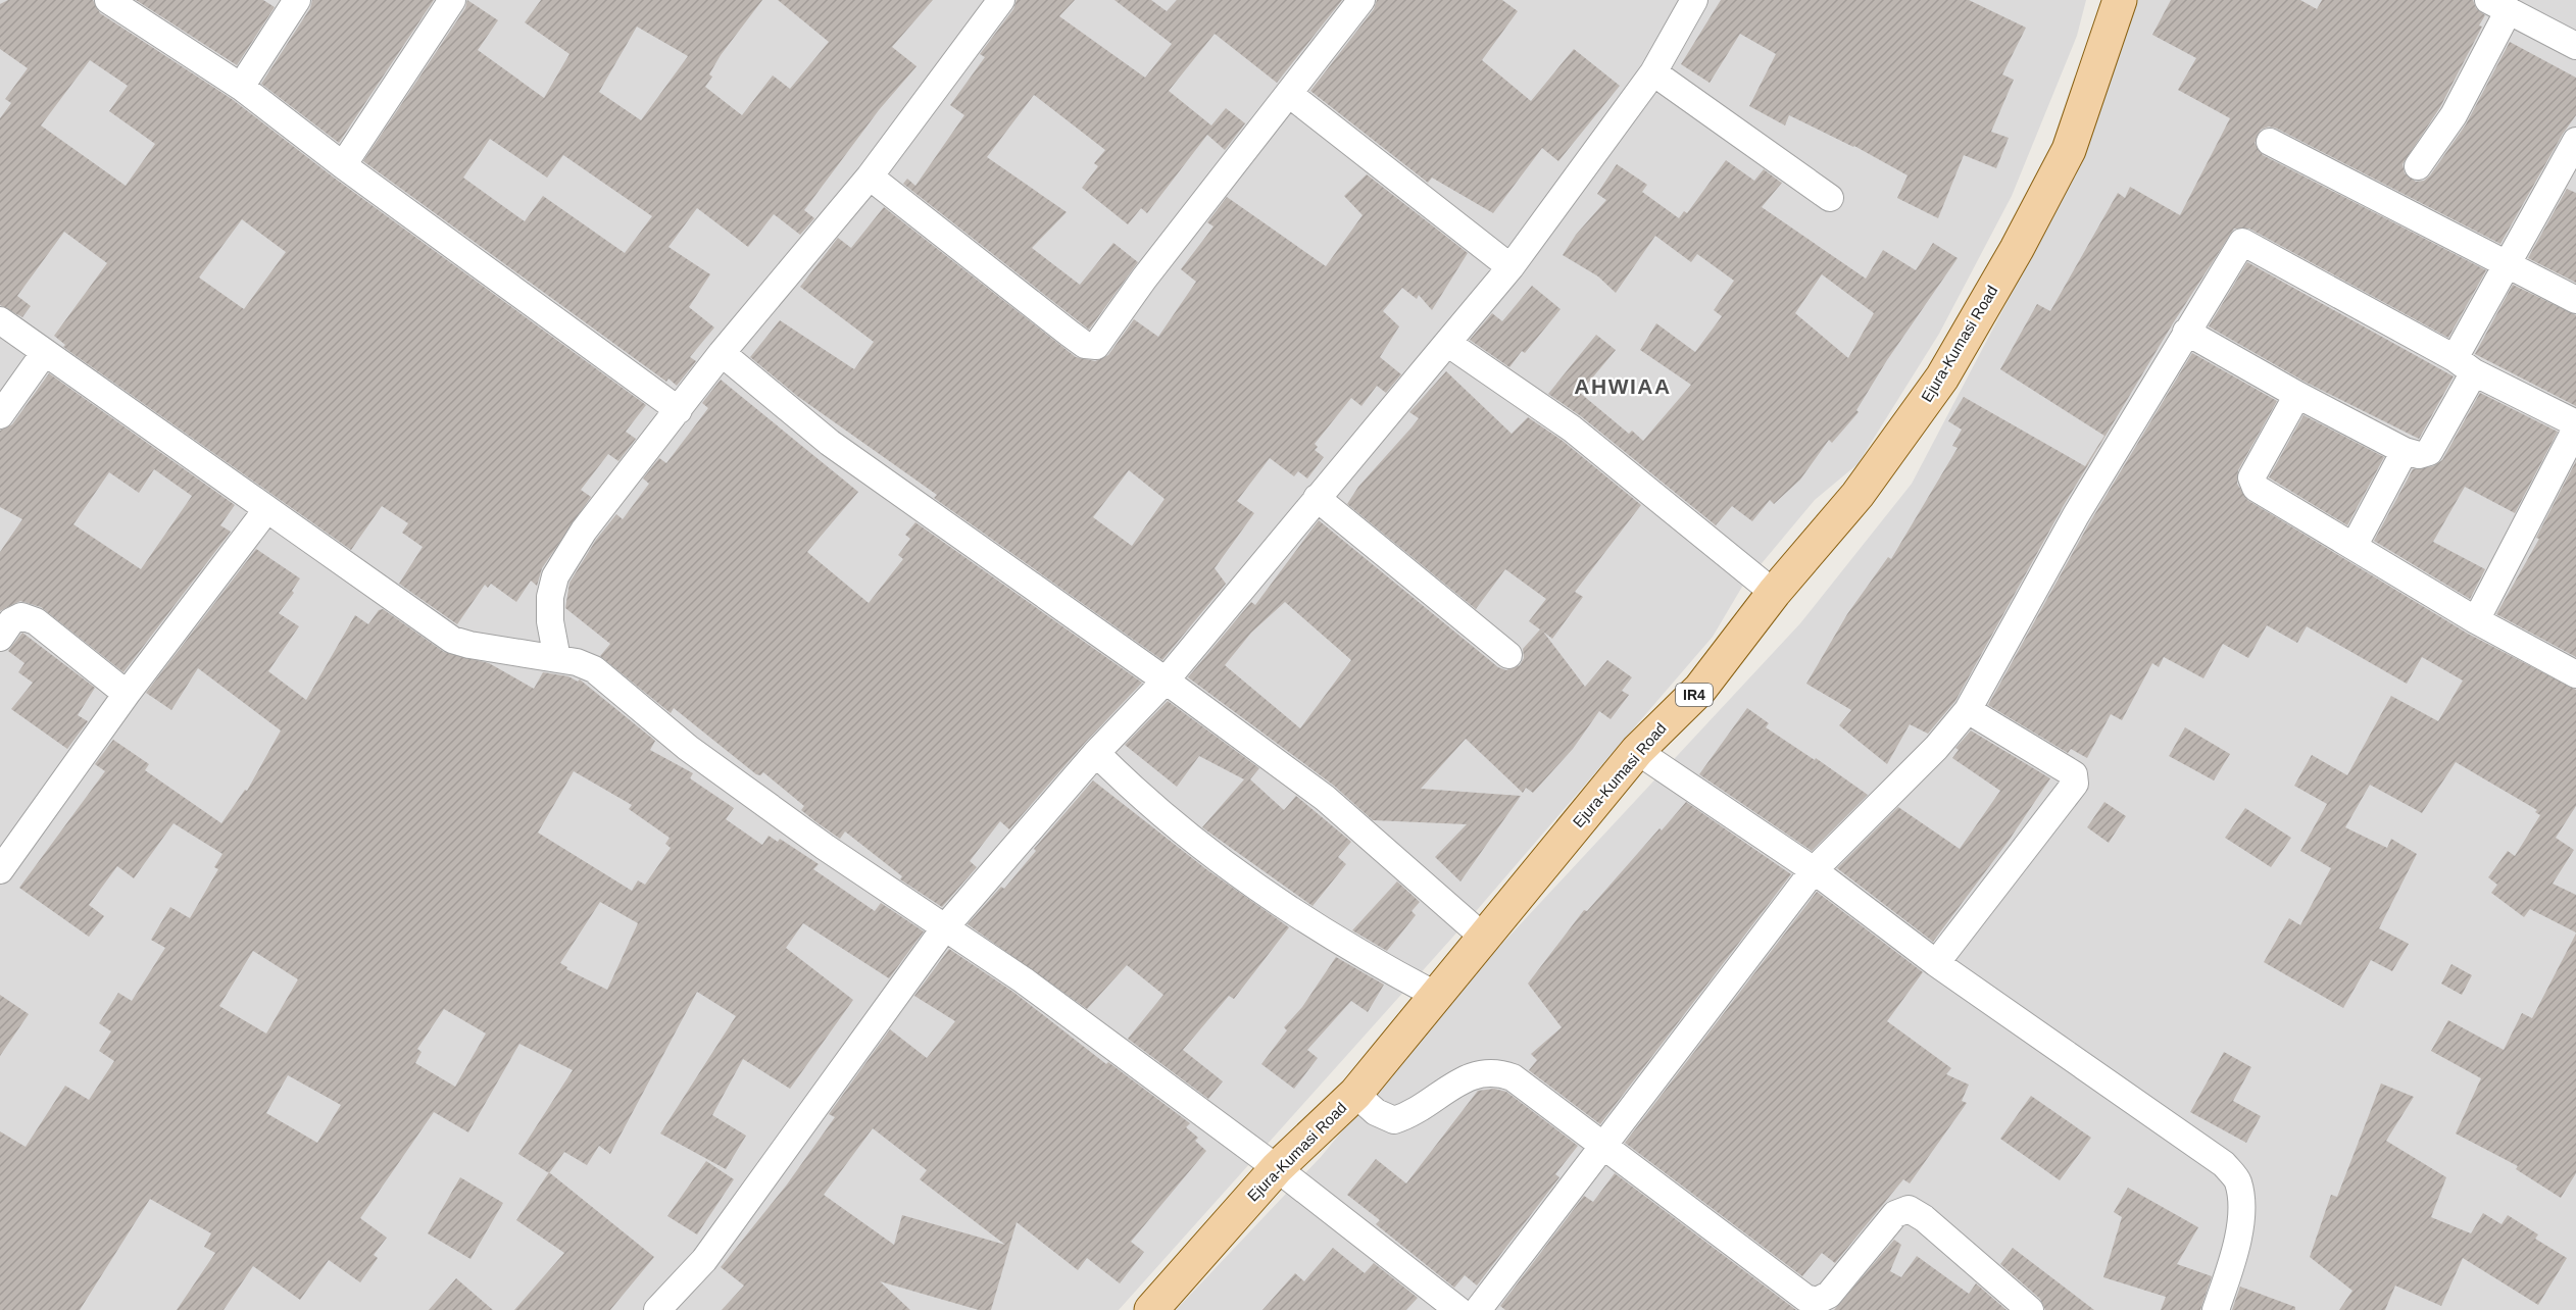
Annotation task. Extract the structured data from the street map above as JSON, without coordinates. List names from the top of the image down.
{
  "streets": {
    "main road": ["Ejura-Kumasi Road", "IR4"]
  },
  "districts": ["AHWIAA"]
}
